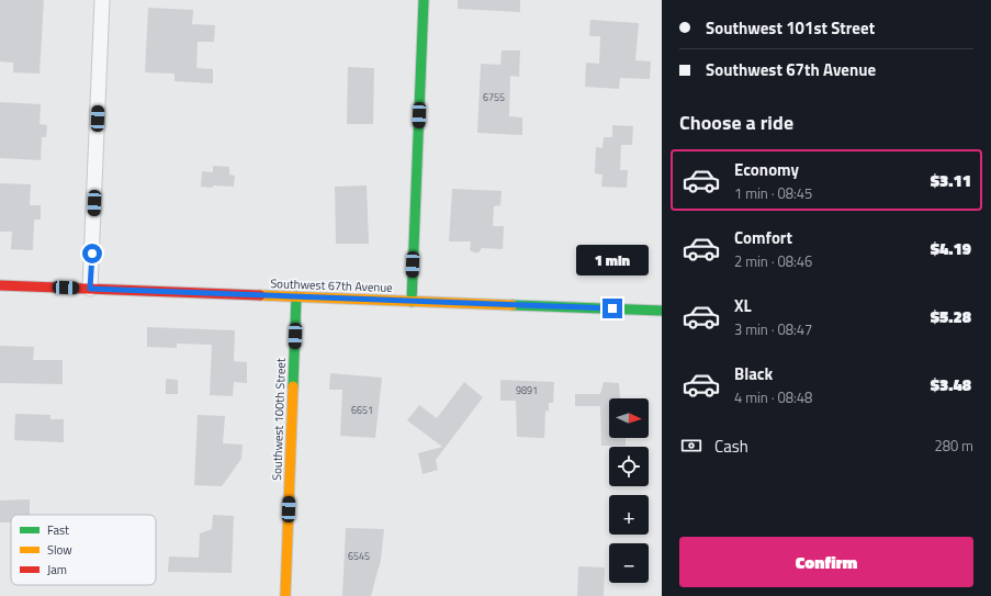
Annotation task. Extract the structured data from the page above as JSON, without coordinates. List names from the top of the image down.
{
  "streets": {
    "main road": ["Southwest 67th Avenue", "Southwest 100th Street"]
  },
  "crossings": [
    ["Southwest 67th Avenue", "Southwest 100th Street"]
  ],
  "house_numbers": [
    "6755",
    "9891",
    "6651",
    "6545"
  ],
  "legend": ["Fast", "Slow", "Jam"],
  "north": "right",
  "page": {
    "banner": ["Southwest 101st Street", "Southwest 67th Avenue"],
    "heading": "Choose a ride",
    "list": [
      {
        "name": "Economy",
        "note": "1 min · 08:45",
        "value": "$3.11"
      },
      {
        "name": "Comfort",
        "note": "2 min · 08:46",
        "value": "$4.19"
      },
      {
        "name": "XL",
        "note": "3 min · 08:47",
        "value": "$5.28"
      },
      {
        "name": "Black",
        "note": "4 min · 08:48",
        "value": "$3.48"
      }
    ],
    "bubble": "1 min",
    "map_buttons": ["+", "−"],
    "pay": ["Cash", "280 m"],
    "buttons": "Confirm"
  }
}
